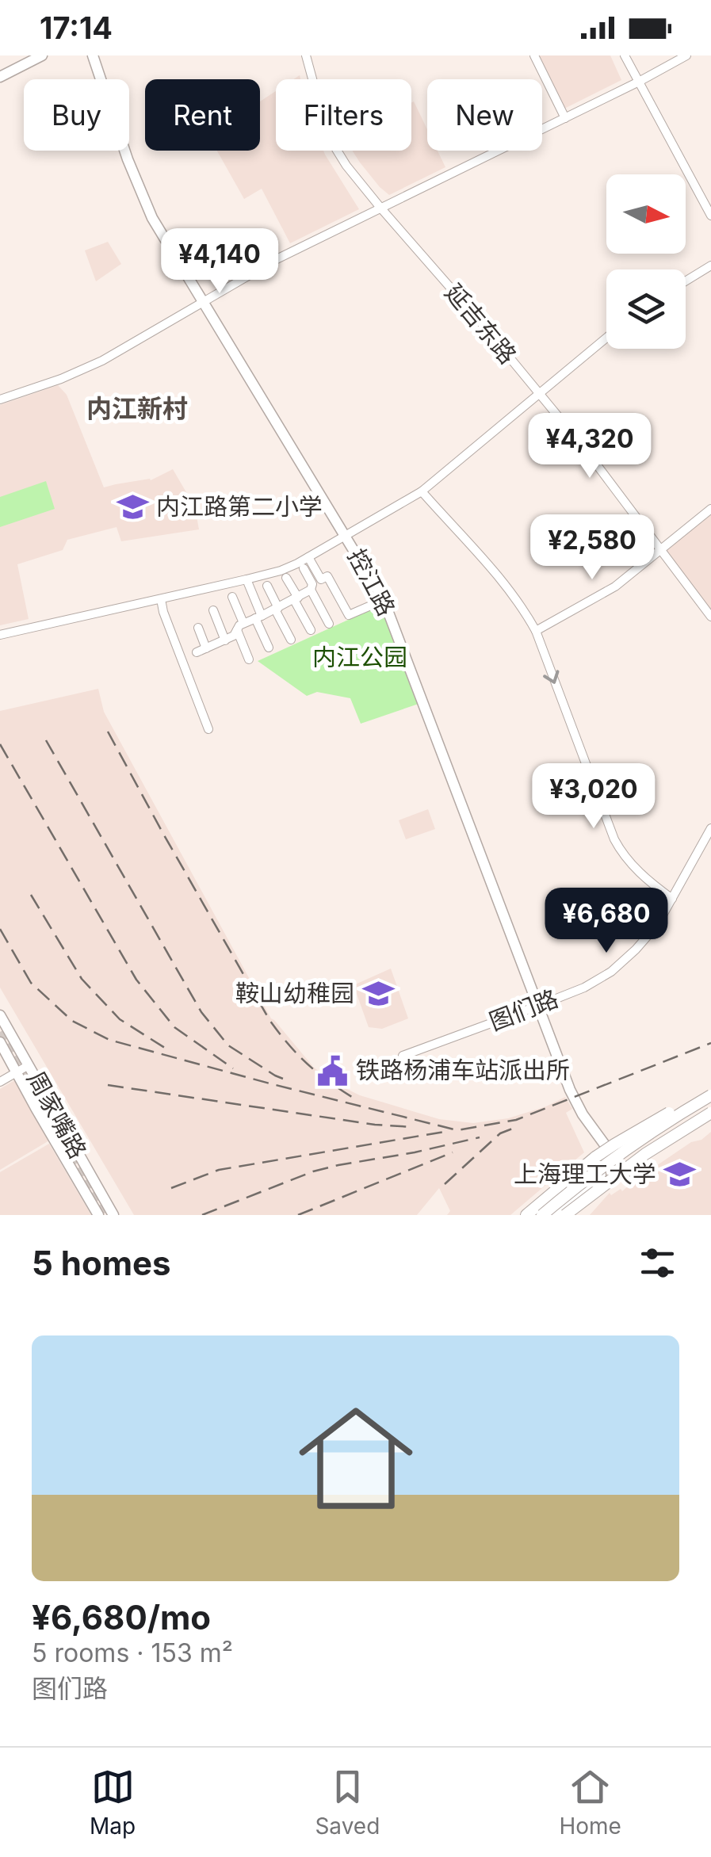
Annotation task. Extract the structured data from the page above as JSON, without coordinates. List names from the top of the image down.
{
  "streets": {
    "main road": ["控江路", "周家嘴路"],
    "street": ["延吉东路", "图们路"]
  },
  "crossings": [
    ["控江路", "图们路"]
  ],
  "districts": ["内江新村"],
  "parks": ["内江公园"],
  "places": {
    "school or university": ["内江路第二小学", "鞍山幼稚园", "上海理工大学"],
    "public building": ["铁路杨浦车站派出所"]
  },
  "north": "right",
  "page": {
    "status": "17:14",
    "chip": [
      "Buy",
      "Rent",
      "Filters",
      "New"
    ],
    "price": [
      "¥4,140",
      "¥4,320",
      "¥2,580",
      "¥3,020",
      "¥6,680"
    ],
    "heading": "5 homes",
    "list": [
      {
        "name": "¥6,680/mo",
        "note": "5 rooms · 153 m² · 图们路"
      }
    ],
    "tabs": ["Map", "Saved", "Home"]
  }
}
